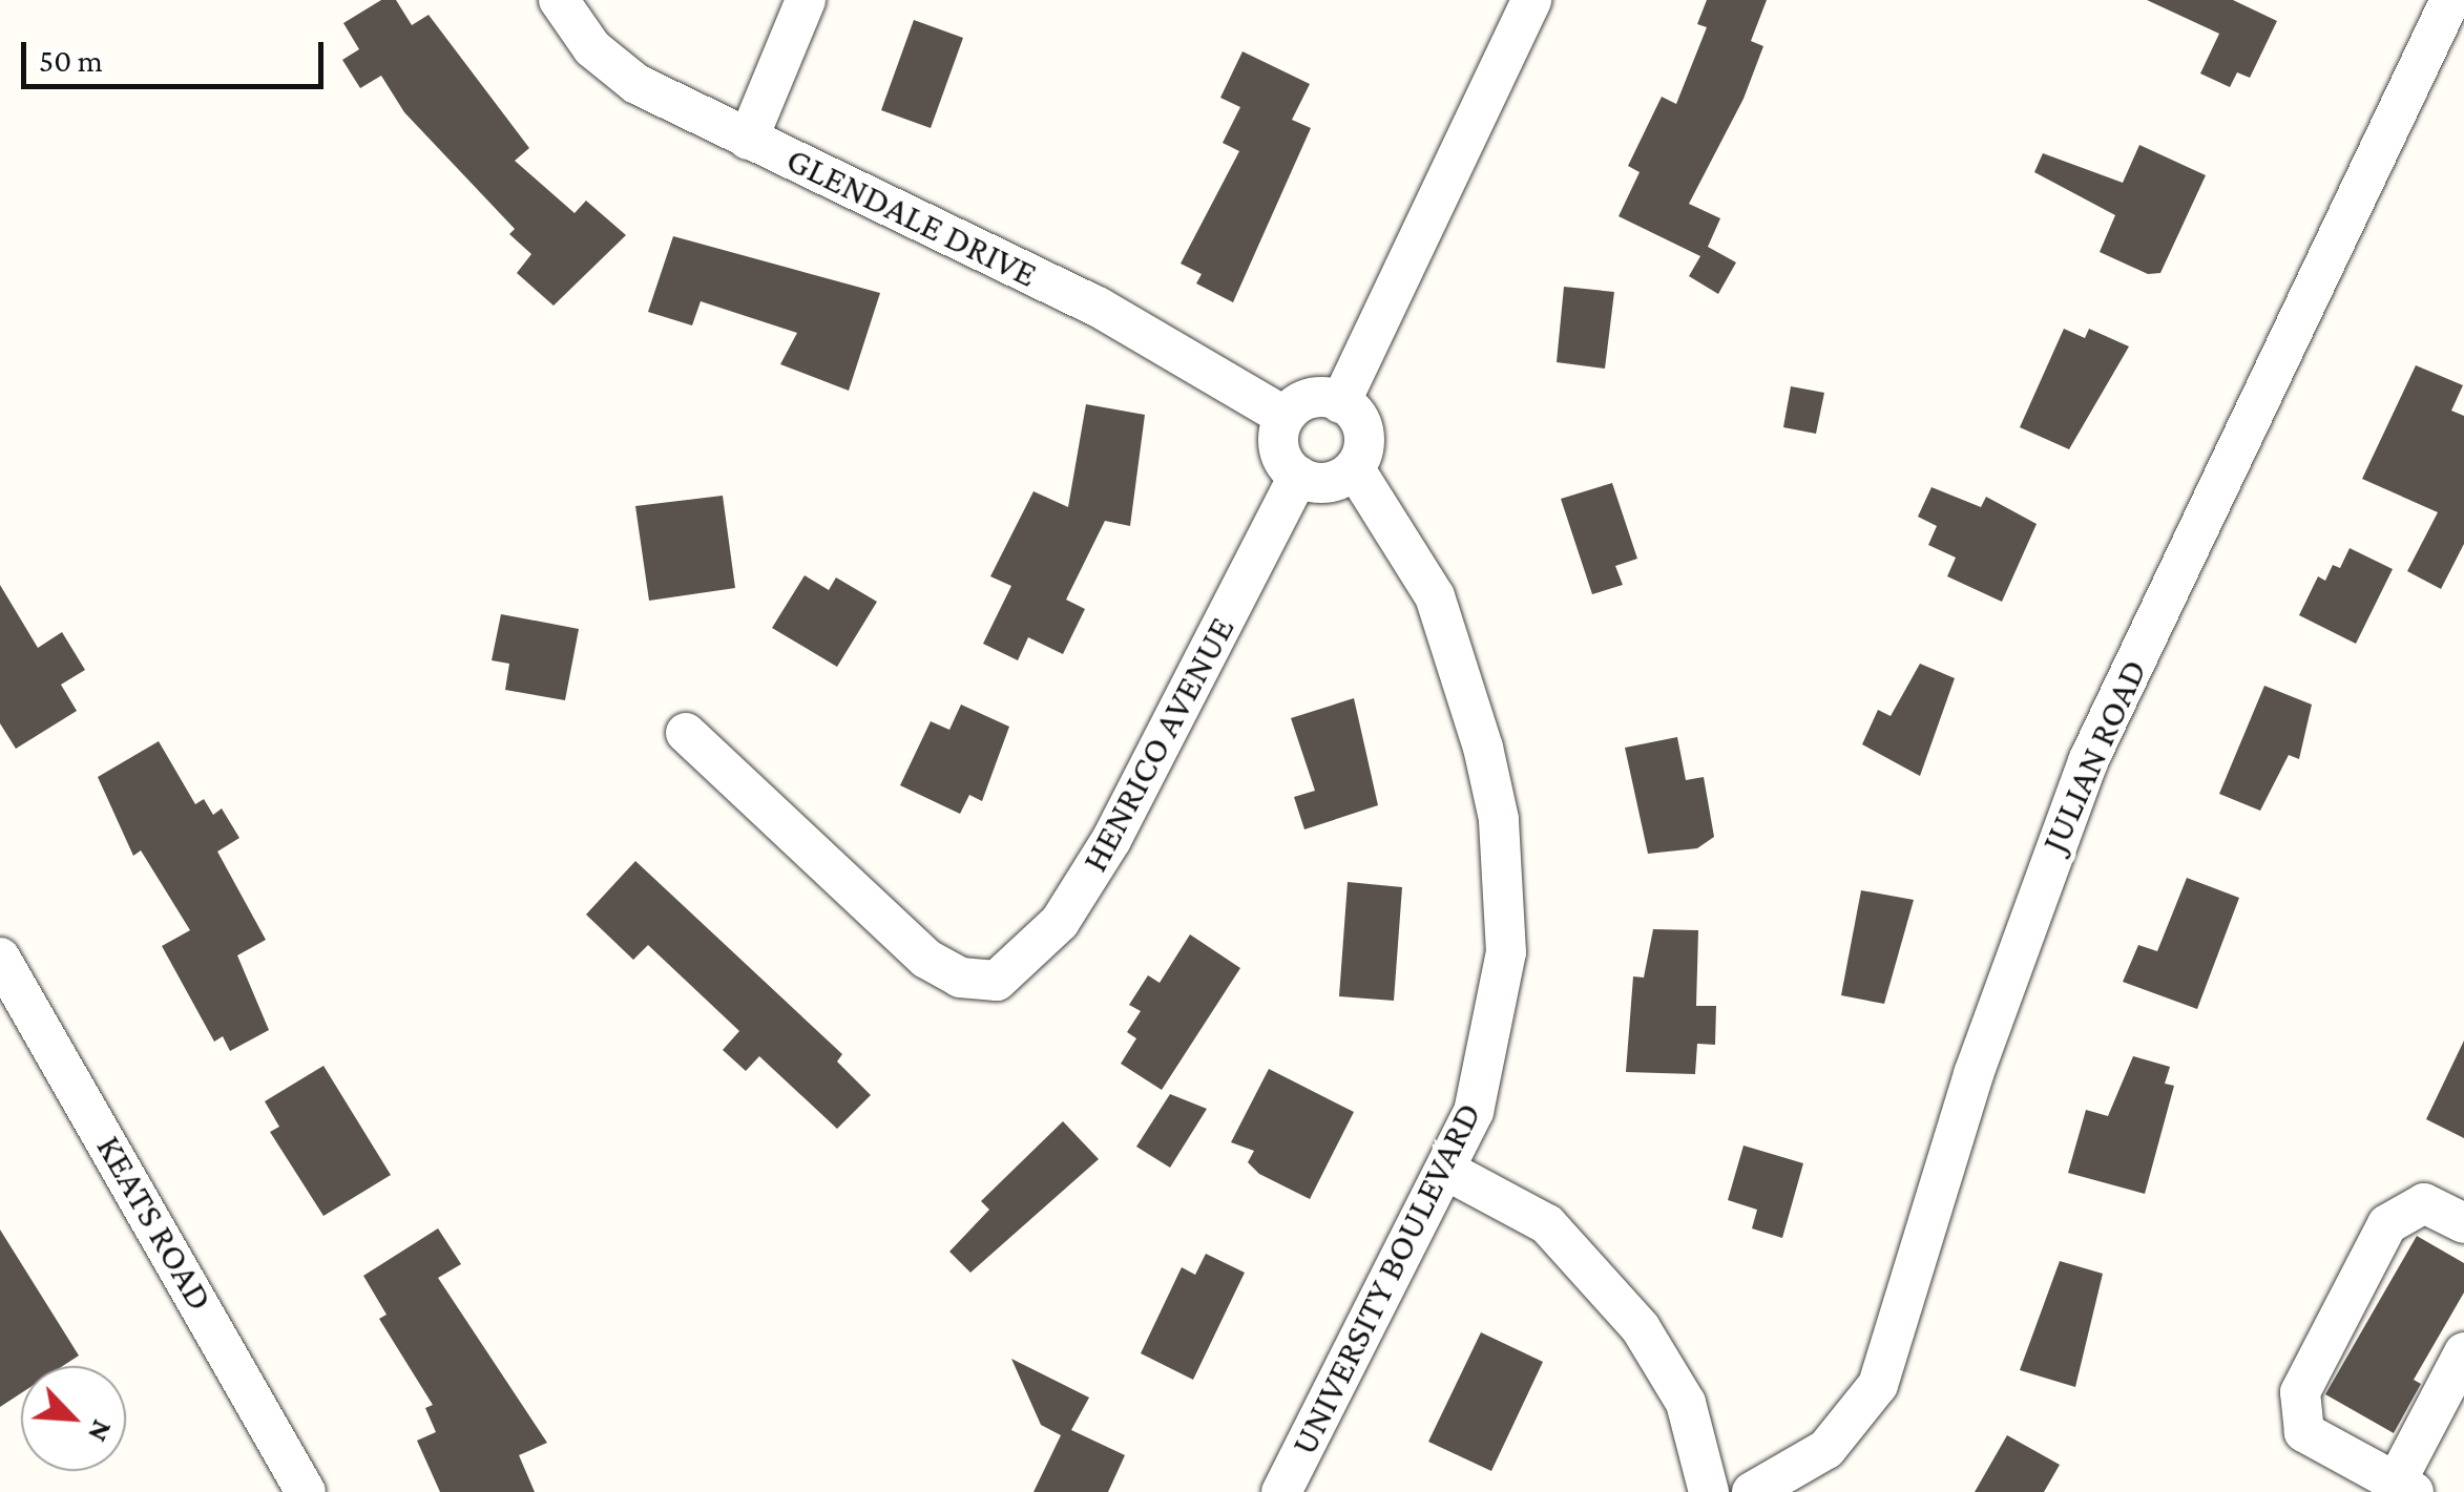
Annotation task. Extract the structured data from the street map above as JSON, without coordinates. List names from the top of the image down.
{
  "streets": {
    "street": [
      "GLENDALE DRIVE",
      "HENRICO AVENUE",
      "JULIAN ROAD",
      "KEATS ROAD",
      "UNIVERSITY BOULEVARD"
    ]
  },
  "crossings": [
    ["GLENDALE DRIVE", "HENRICO AVENUE"],
    ["GLENDALE DRIVE", "UNIVERSITY BOULEVARD"],
    ["HENRICO AVENUE", "UNIVERSITY BOULEVARD"]
  ],
  "scale_bar": "50 m",
  "north": "bottom right"
}
